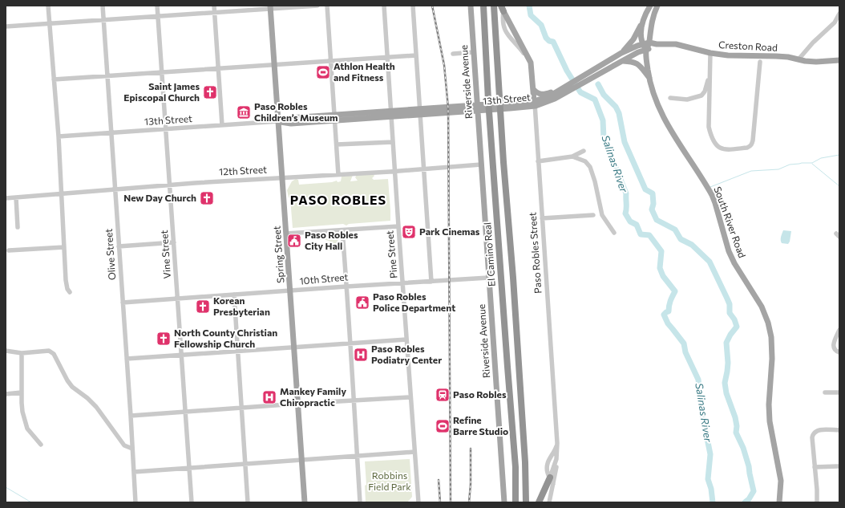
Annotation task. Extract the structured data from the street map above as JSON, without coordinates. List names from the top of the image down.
{
  "streets": {
    "highway": ["El Camino Real"],
    "main road": [
      "Creston Road",
      "Riverside Avenue",
      "13th Street",
      "South River Road",
      "Paso Robles Street",
      "Spring Street"
    ],
    "street": [
      "12th Street",
      "Olive Street",
      "Vine Street",
      "Pine Street",
      "10th Street"
    ]
  },
  "crossings": [
    ["Creston Road", "13th Street"],
    ["Riverside Avenue", "13th Street"],
    ["Riverside Avenue", "12th Street"],
    ["Riverside Avenue", "10th Street"],
    ["13th Street", "South River Road"],
    ["13th Street", "Paso Robles Street"],
    ["13th Street", "Olive Street"],
    ["13th Street", "Vine Street"],
    ["13th Street", "Spring Street"],
    ["13th Street", "Pine Street"],
    ["12th Street", "Olive Street"],
    ["12th Street", "Vine Street"],
    ["12th Street", "Spring Street"],
    ["12th Street", "Pine Street"],
    ["Olive Street", "10th Street"],
    ["Vine Street", "10th Street"],
    ["Spring Street", "10th Street"],
    ["Pine Street", "10th Street"]
  ],
  "districts": ["PASO ROBLES"],
  "water": ["Salinas River"],
  "parks": ["Robbins Field Park"],
  "places": {
    "sports": ["Athlon Health and Fitness", "Refine Barre Studio"],
    "church": [
      "Saint James Episcopal Church",
      "New Day Church",
      "Korean Presbyterian",
      "North County Christian Fellowship Church"
    ],
    "museum": ["Paso Robles Children’s Museum"],
    "theatre": ["Park Cinemas"],
    "public building": ["Paso Robles City Hall", "Paso Robles Police Department"],
    "hospital": ["Paso Robles Podiatry Center", "Mankey Family Chiropractic"],
    "station": ["Paso Robles"]
  }
}
